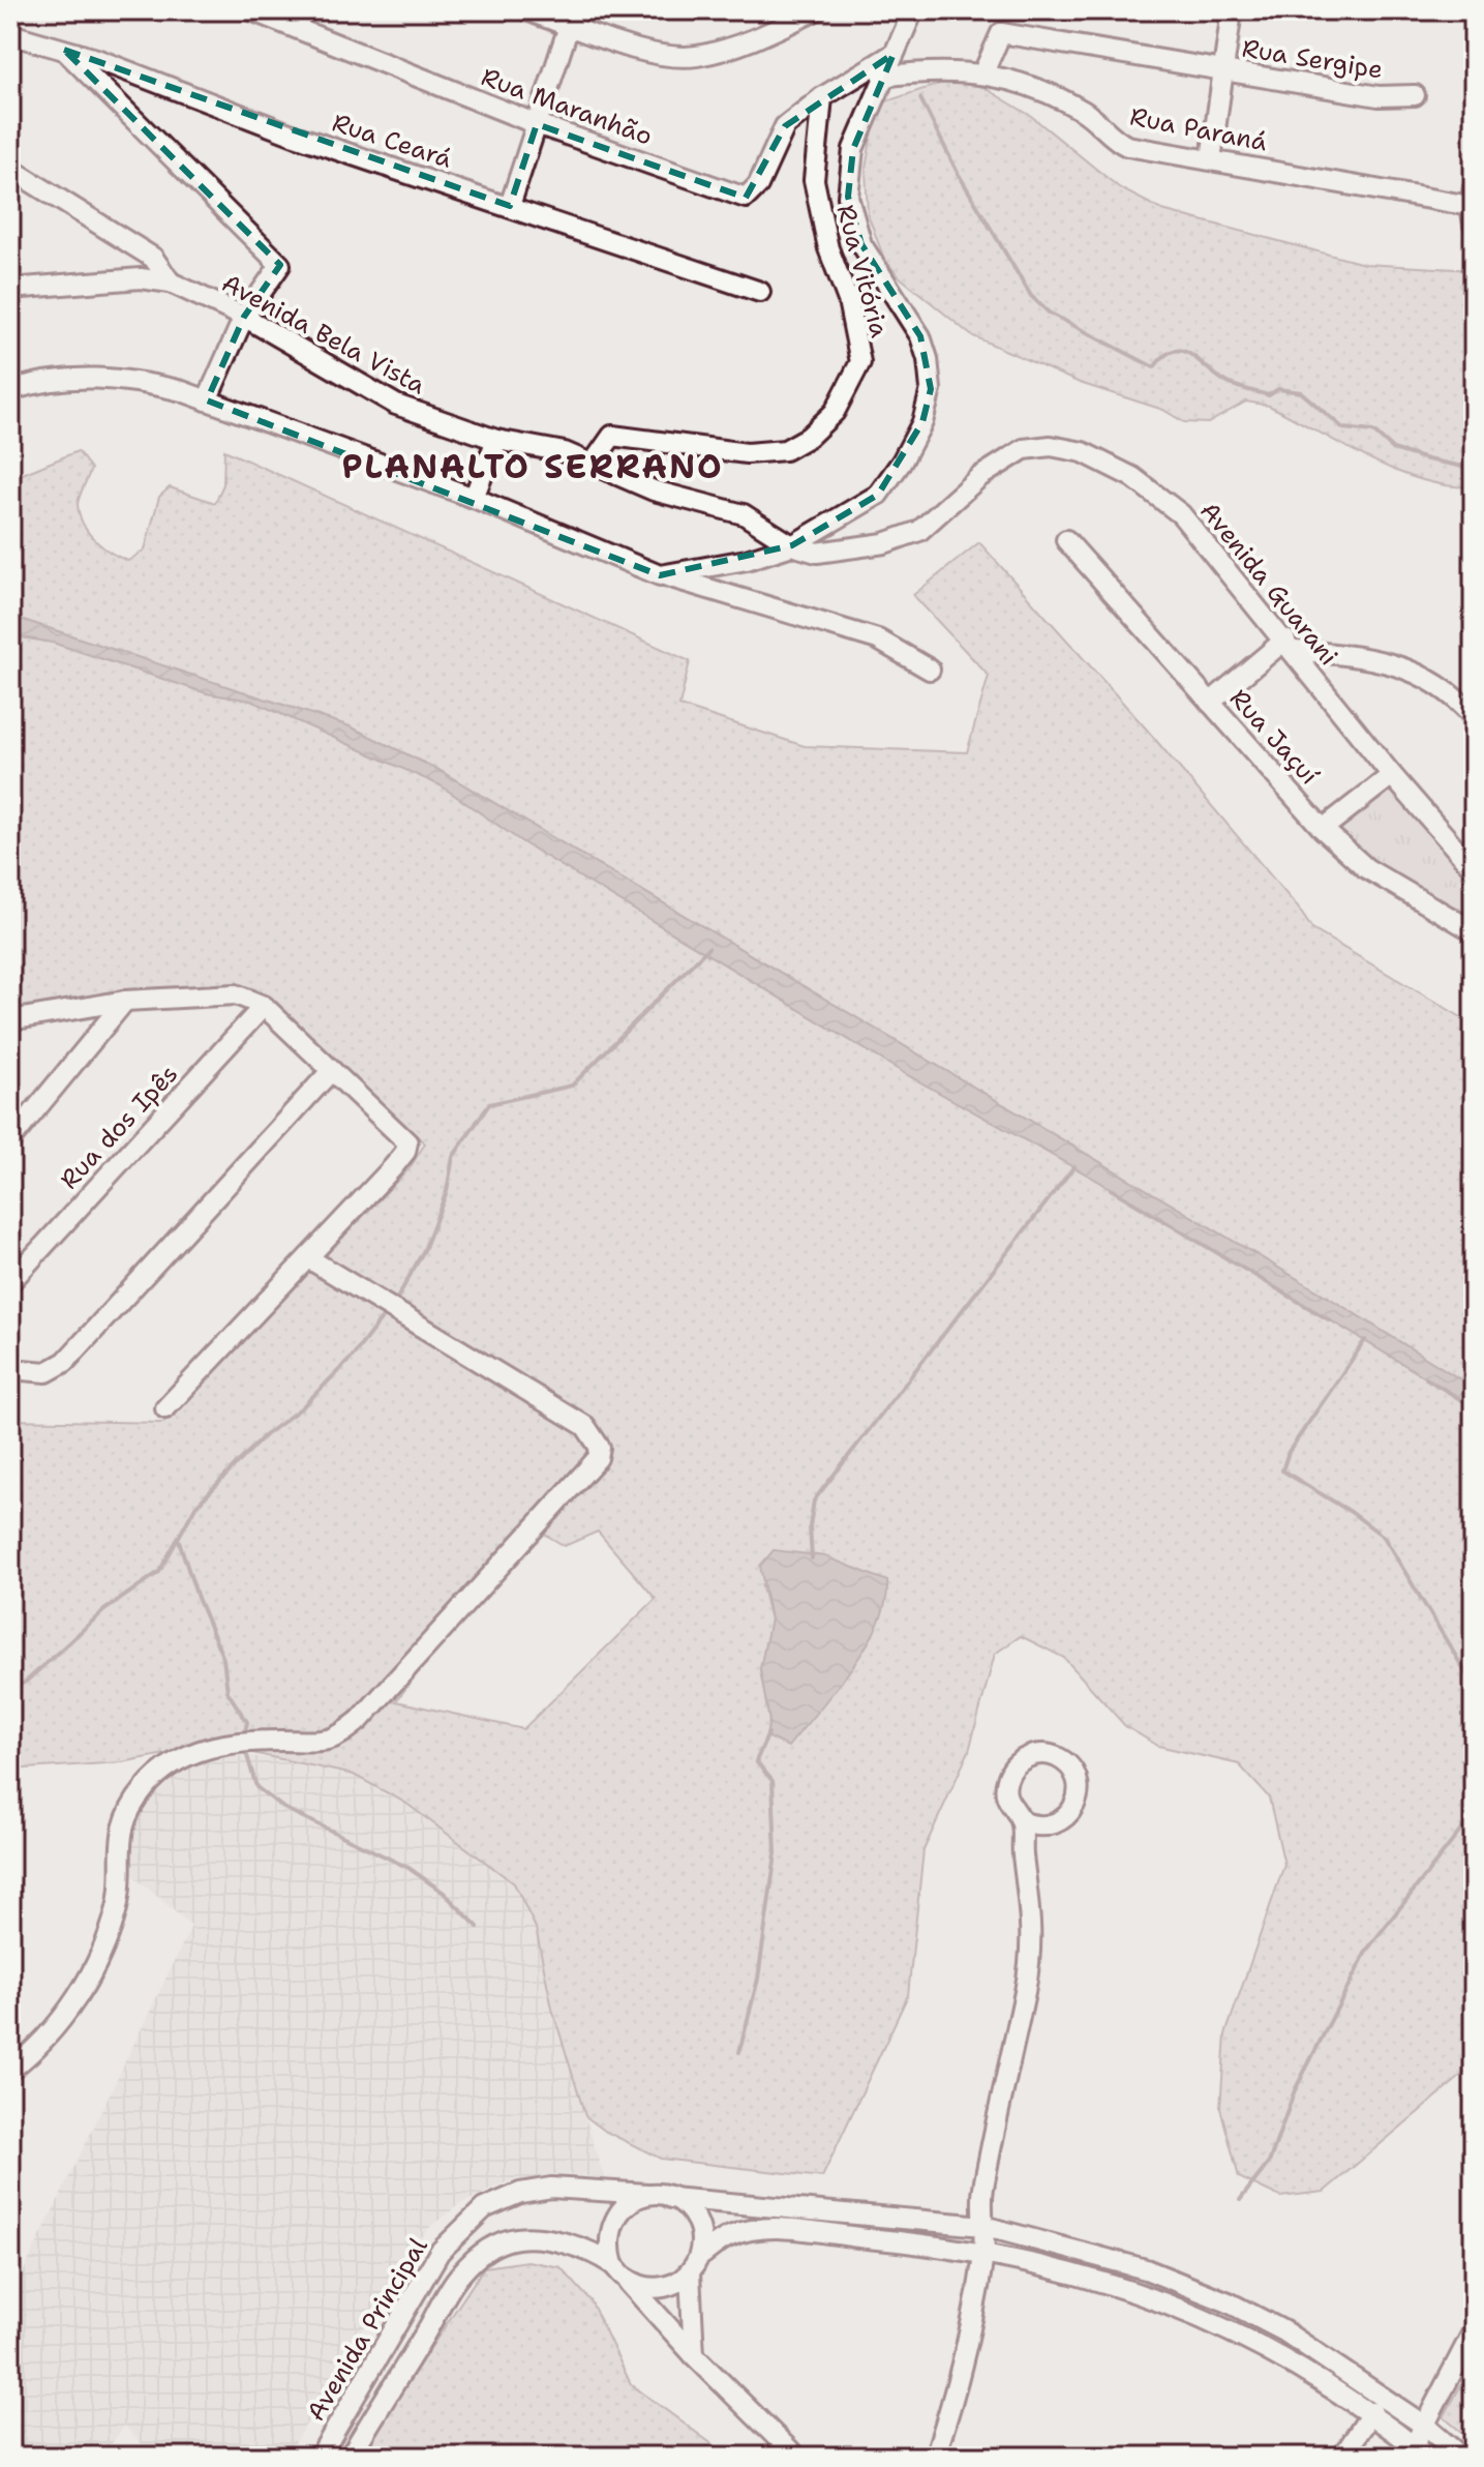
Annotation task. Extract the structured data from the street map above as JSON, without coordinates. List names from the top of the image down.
{
  "streets": {
    "street": [
      "Rua Sergipe",
      "Rua Maranhão",
      "Rua Paraná",
      "Rua Ceará",
      "Rua Vitória",
      "Avenida Bela Vista",
      "Avenida Guarani",
      "Rua Jaçuí",
      "Rua dos Ipês",
      "Avenida Principal"
    ]
  },
  "crossings": [
    ["Rua Sergipe", "Rua Paraná"],
    ["Rua Maranhão", "Rua Vitória"],
    ["Rua Vitória", "Avenida Bela Vista"],
    ["Avenida Bela Vista", "Avenida Guarani"]
  ],
  "districts": ["PLANALTO SERRANO"]
}
